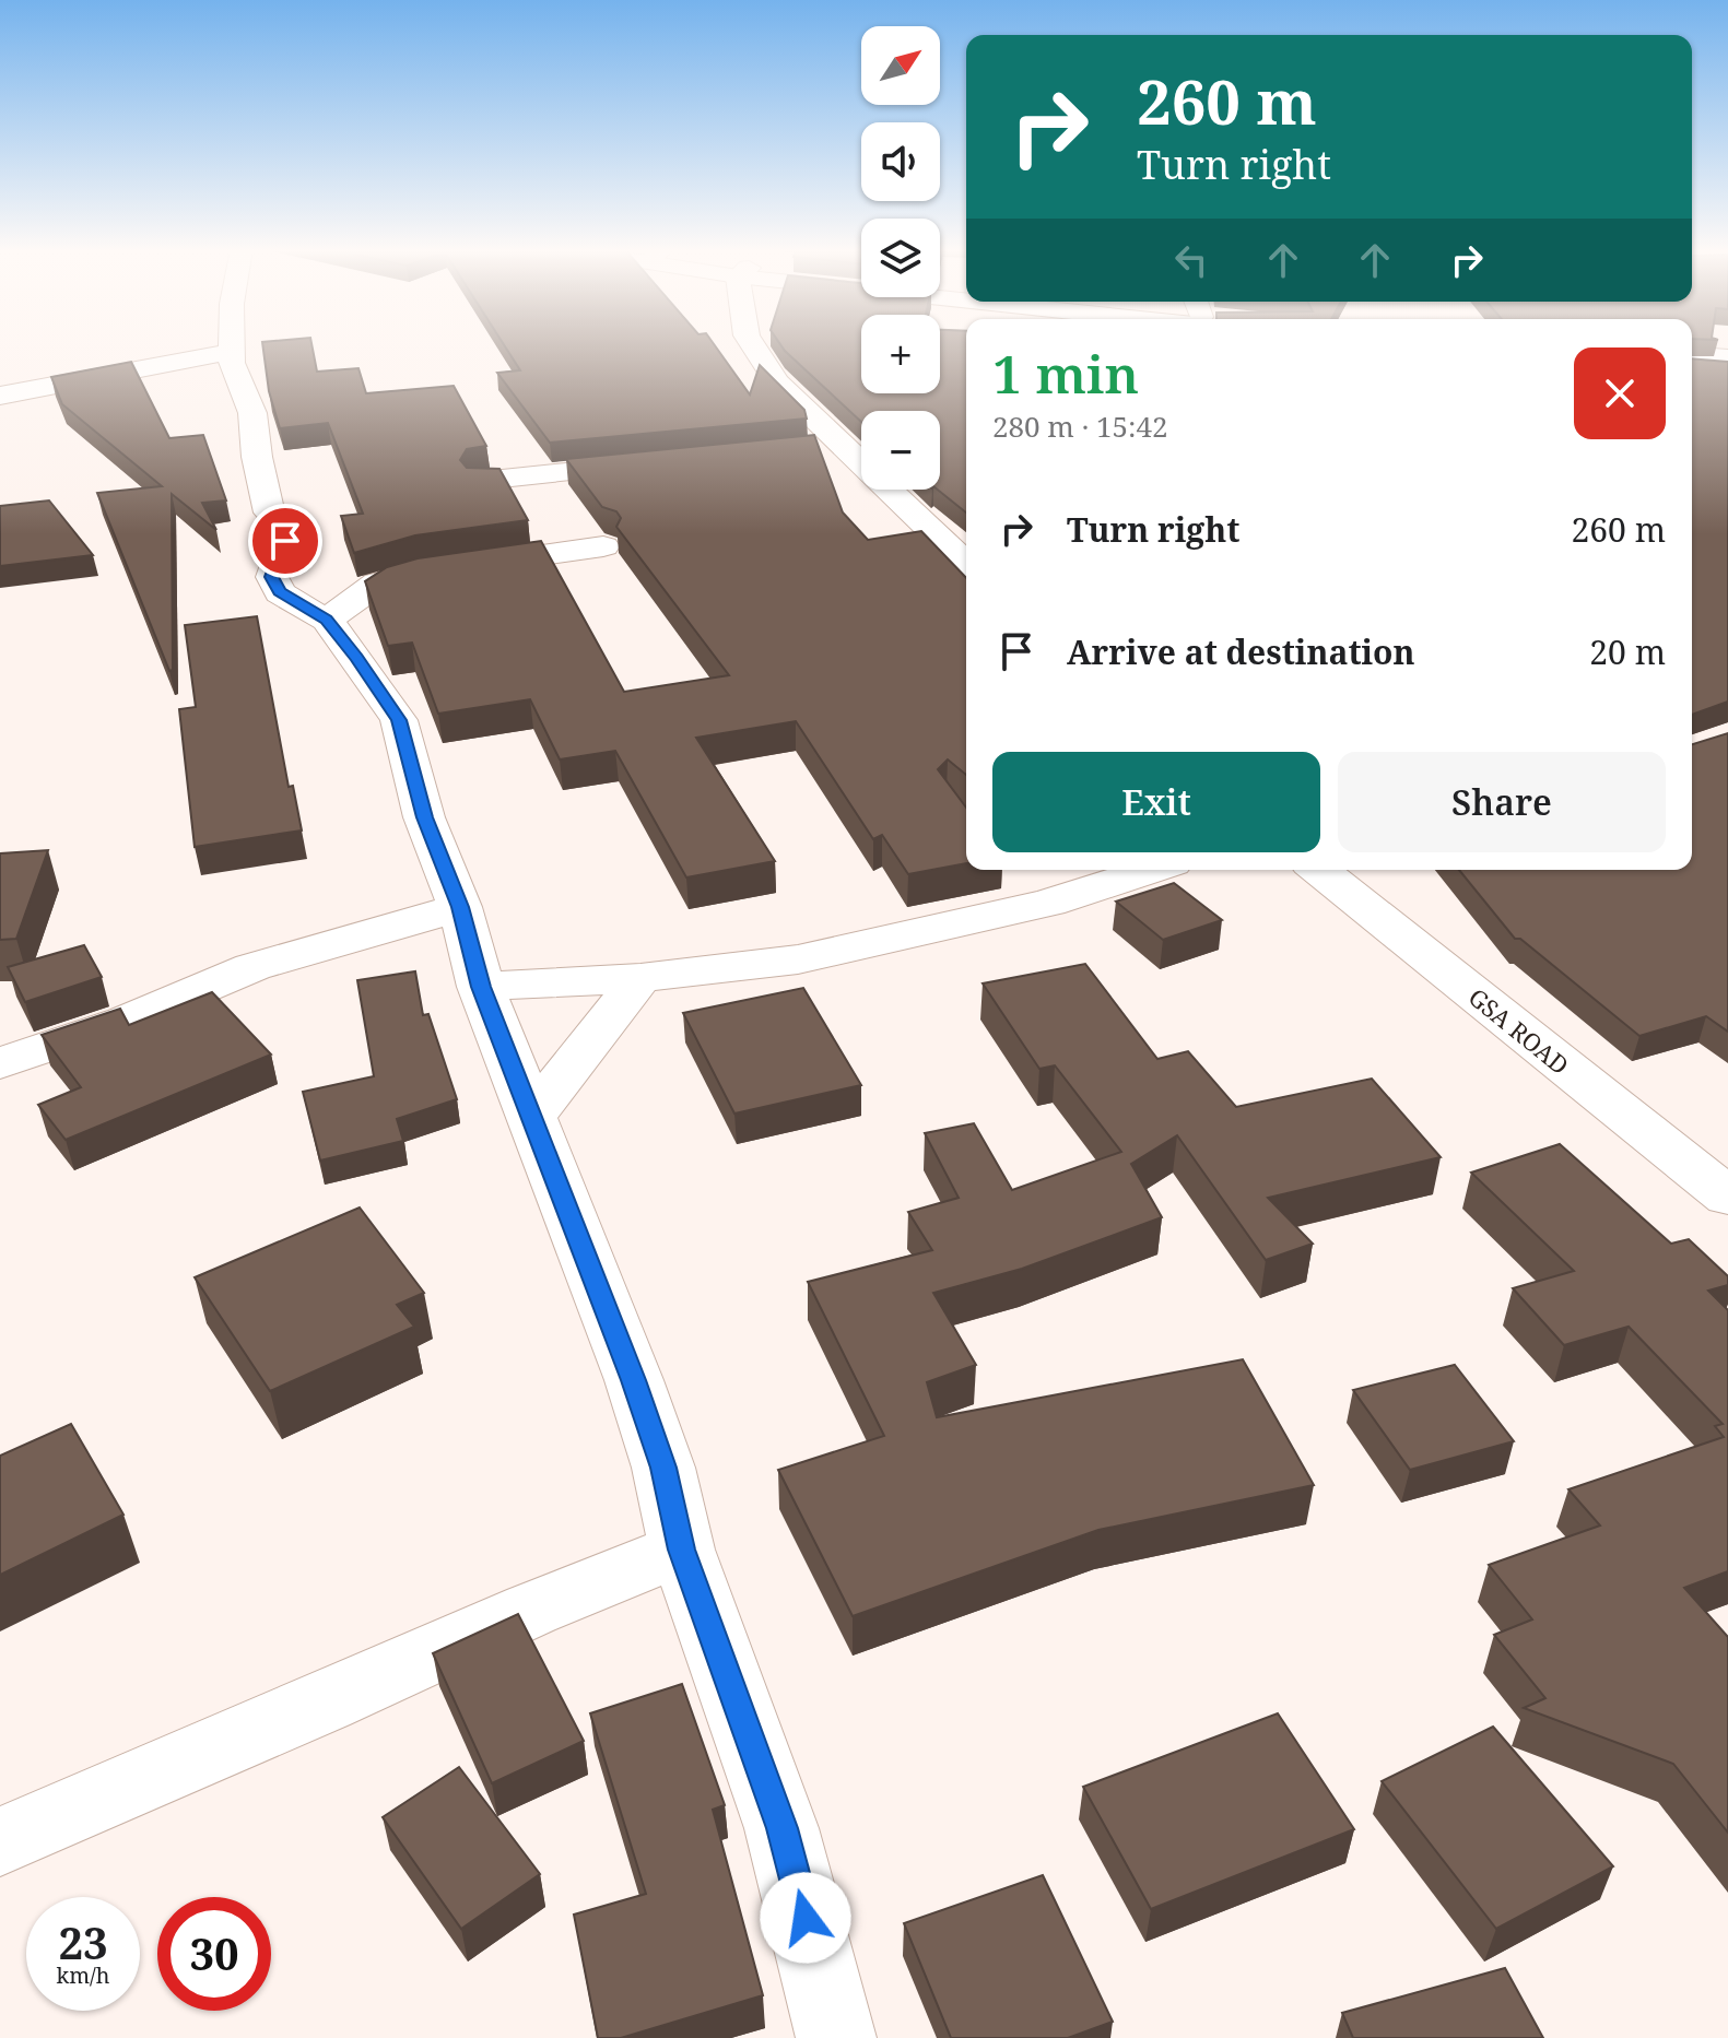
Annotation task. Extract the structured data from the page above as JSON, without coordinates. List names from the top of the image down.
{
  "streets": {
    "main road": ["GSA ROAD"]
  },
  "north": "top right",
  "page": {
    "map_buttons": ["+", "−"],
    "turn": ["260 m", "Turn right"],
    "heading": ["1 min", "280 m · 15:42"],
    "list": [
      {
        "name": "Turn right",
        "value": "260 m"
      },
      {
        "name": "Arrive at destination",
        "value": "20 m"
      }
    ],
    "buttons": ["Exit", "Share"],
    "speed": "23 km/h",
    "limit": "30"
  }
}
